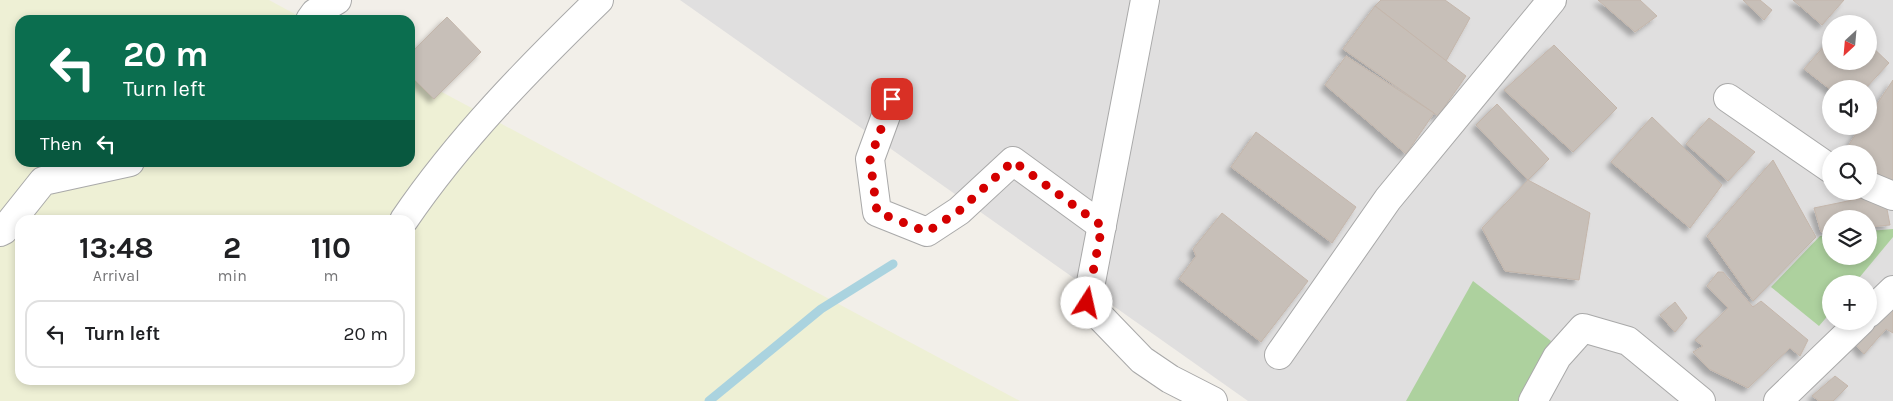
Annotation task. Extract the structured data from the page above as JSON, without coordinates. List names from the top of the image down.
{
  "north": "bottom left",
  "page": {
    "map_buttons": "+",
    "turn": ["20 m", "Turn left"],
    "then": "Then",
    "eta": [
      "13:48",
      "Arrival",
      "2",
      "min",
      "110",
      "m"
    ],
    "list": [
      {
        "name": "Turn left",
        "value": "20 m"
      }
    ]
  }
}
